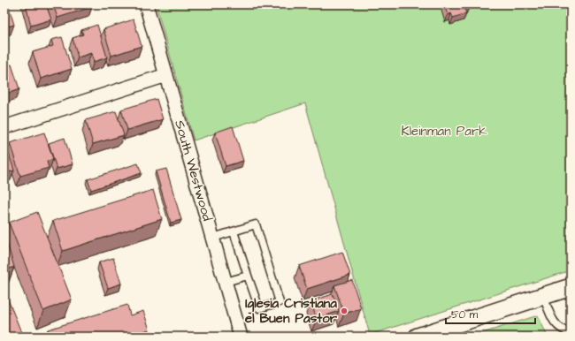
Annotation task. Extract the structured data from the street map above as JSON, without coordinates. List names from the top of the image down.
{
  "streets": {
    "street": ["South Westwood"]
  },
  "parks": ["Kleinman Park"],
  "places": ["Iglesia Cristiana el Buen Pastor"],
  "scale_bar": "50 m"
}
